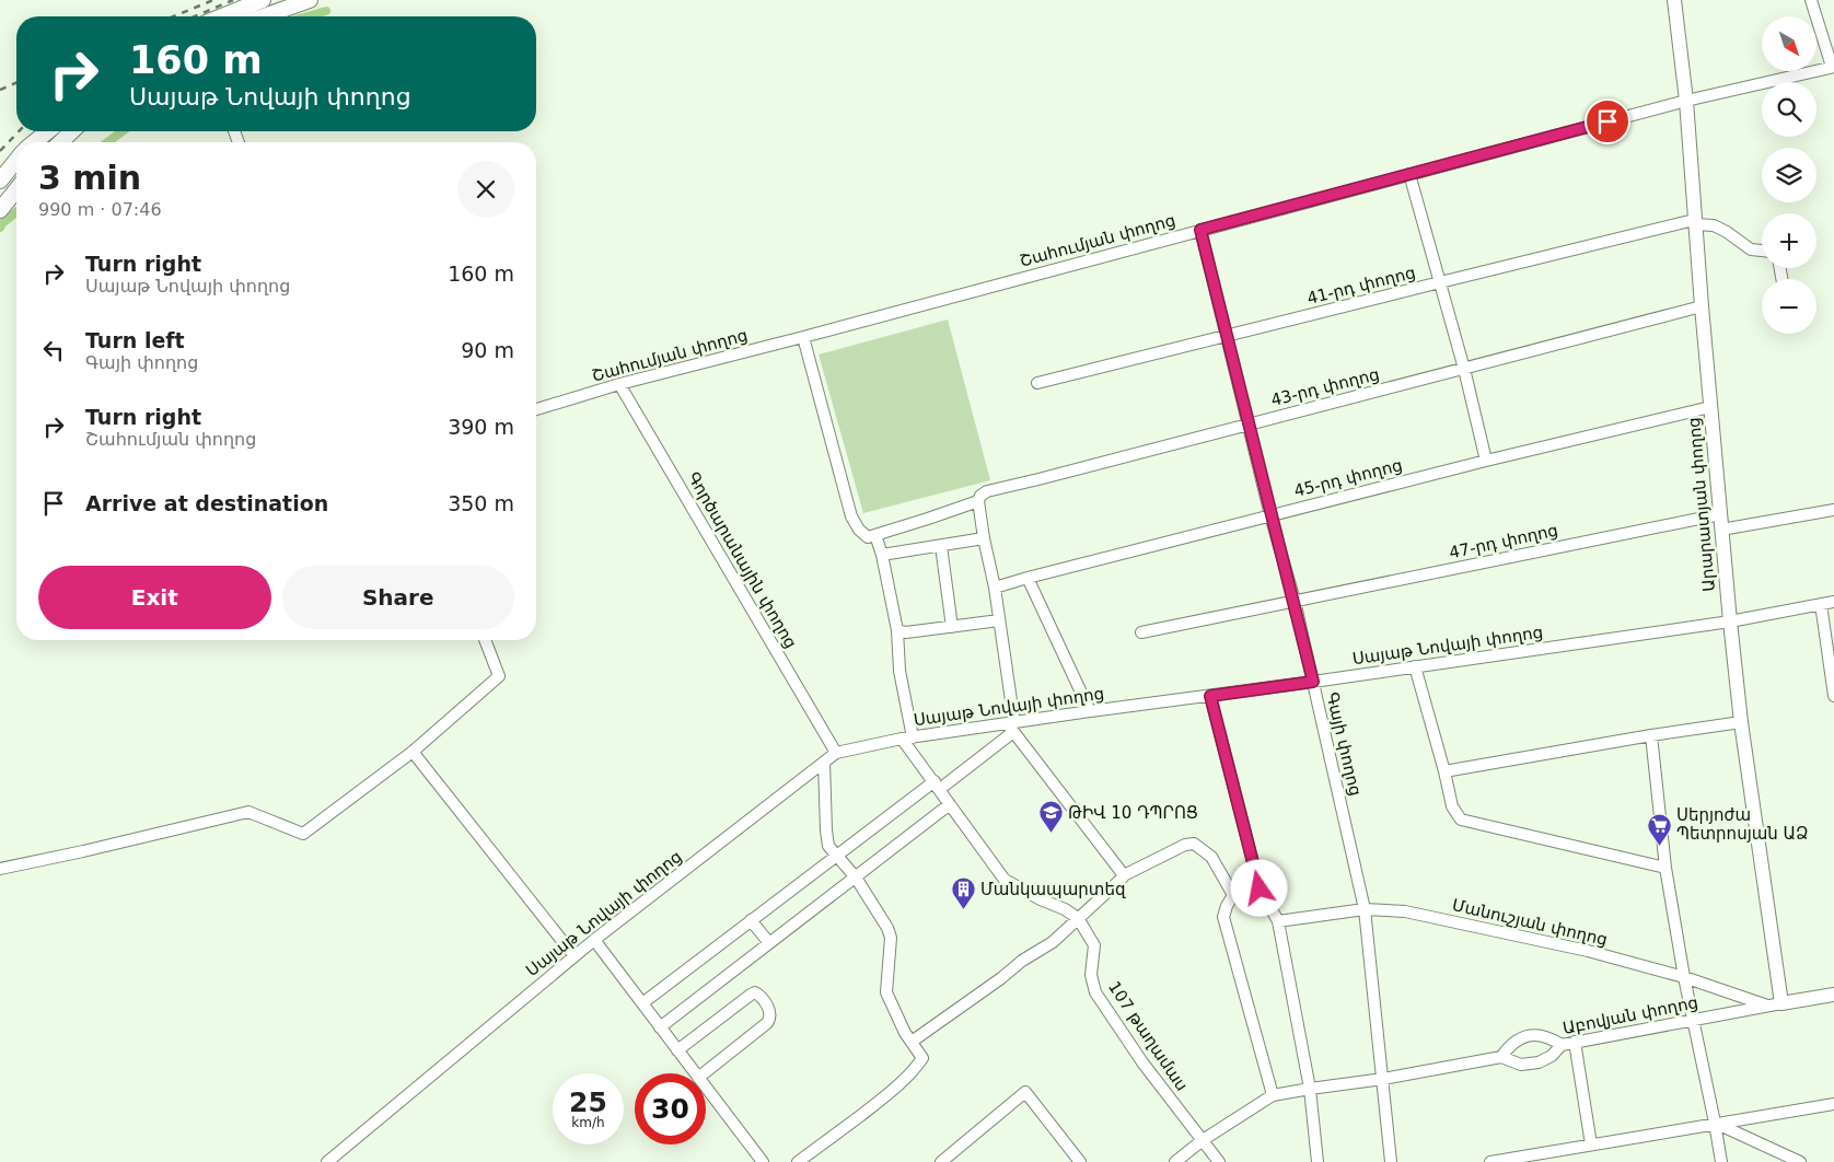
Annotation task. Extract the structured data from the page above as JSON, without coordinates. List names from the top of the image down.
{
  "streets": {
    "main road": ["Արարատյան փողոց", "Աբովյան փողոց"],
    "street": [
      "Շահումյան փողոց",
      "41-րդ փողոց",
      "43-րդ փողոց",
      "45-րդ փողոց",
      "47-րդ փողոց",
      "Գործարանային փողոց",
      "Սայաթ Նովայի փողոց",
      "Գայի փողոց",
      "Մանուշյան փողոց",
      "107 թաղամաս"
    ]
  },
  "crossings": [
    ["Շահումյան փողոց", "Արարատյան փողոց"],
    ["Շահումյան փողոց", "Գործարանային փողոց"],
    ["Շահումյան փողոց", "Գայի փողոց"],
    ["41-րդ փողոց", "Արարատյան փողոց"],
    ["41-րդ փողոց", "Գայի փողոց"],
    ["43-րդ փողոց", "Արարատյան փողոց"],
    ["43-րդ փողոց", "Գայի փողոց"],
    ["45-րդ փողոց", "Արարատյան փողոց"],
    ["45-րդ փողոց", "Գայի փողոց"],
    ["Արարատյան փողոց", "47-րդ փողոց"],
    ["Արարատյան փողոց", "Սայաթ Նովայի փողոց"],
    ["Արարատյան փողոց", "Մանուշյան փողոց"],
    ["Արարատյան փողոց", "Աբովյան փողոց"],
    ["47-րդ փողոց", "Գայի փողոց"],
    ["Գործարանային փողոց", "Սայաթ Նովայի փողոց"],
    ["Սայաթ Նովայի փողոց", "Գայի փողոց"],
    ["Գայի փողոց", "Մանուշյան փողոց"],
    ["Գայի փողոց", "Աբովյան փողոց"],
    ["Մանուշյան փողոց", "Աբովյան փողոց"]
  ],
  "places": {
    "school or university": ["ԹԻՎ 10 ԴՊՐՈՑ"],
    "supermarket": ["Սերյոժա Պետրոսյան ԱՁ"],
    "building": ["Մանկապարտեզ"]
  },
  "north": "bottom right",
  "page": {
    "map_buttons": ["+", "−"],
    "turn": ["160 m", "Սայաթ Նովայի փողոց"],
    "heading": ["3 min", "990 m · 07:46"],
    "list": [
      {
        "name": "Turn right",
        "note": "Սայաթ Նովայի փողոց",
        "value": "160 m"
      },
      {
        "name": "Turn left",
        "note": "Գայի փողոց",
        "value": "90 m"
      },
      {
        "name": "Turn right",
        "note": "Շահումյան փողոց",
        "value": "390 m"
      },
      {
        "name": "Arrive at destination",
        "value": "350 m"
      }
    ],
    "buttons": ["Exit", "Share"],
    "speed": "25 km/h",
    "limit": "30"
  }
}
